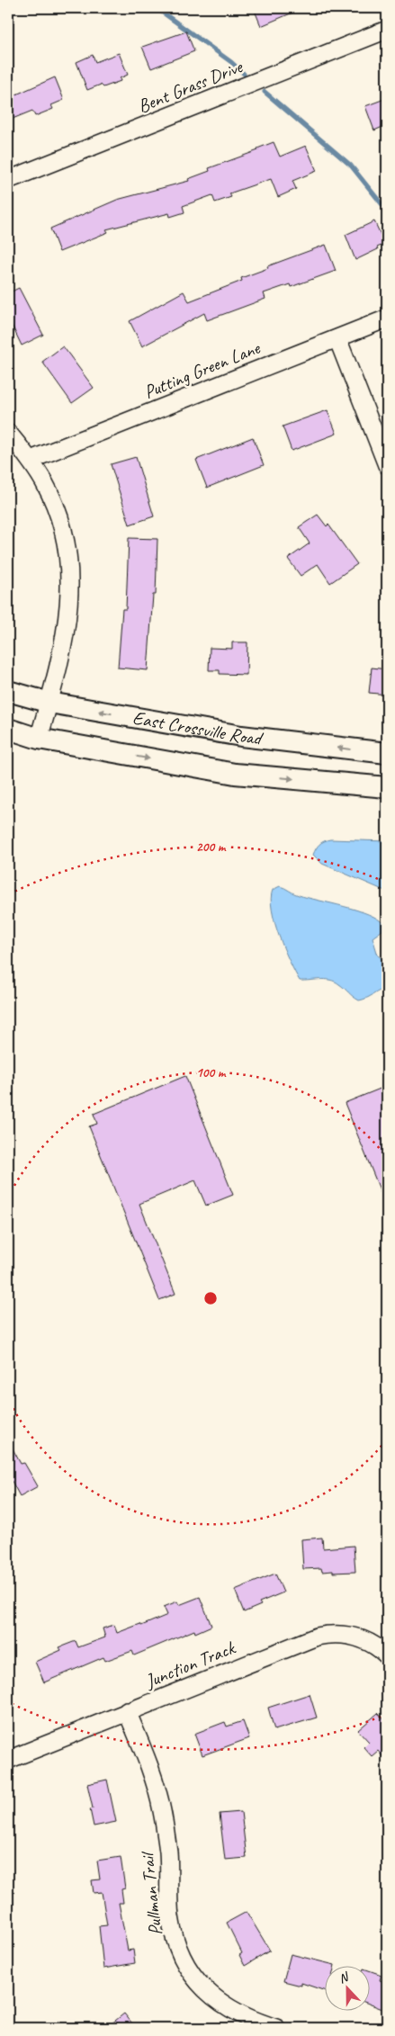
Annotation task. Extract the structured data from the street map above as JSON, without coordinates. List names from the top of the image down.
{
  "streets": {
    "main road": ["East Crossville Road"],
    "street": [
      "Bent Grass Drive",
      "Putting Green Lane",
      "Junction Track",
      "Pullman Trail"
    ]
  },
  "crossings": [
    ["Junction Track", "Pullman Trail"]
  ],
  "north": "top",
  "rings": ["200 m", "100 m"]
}
